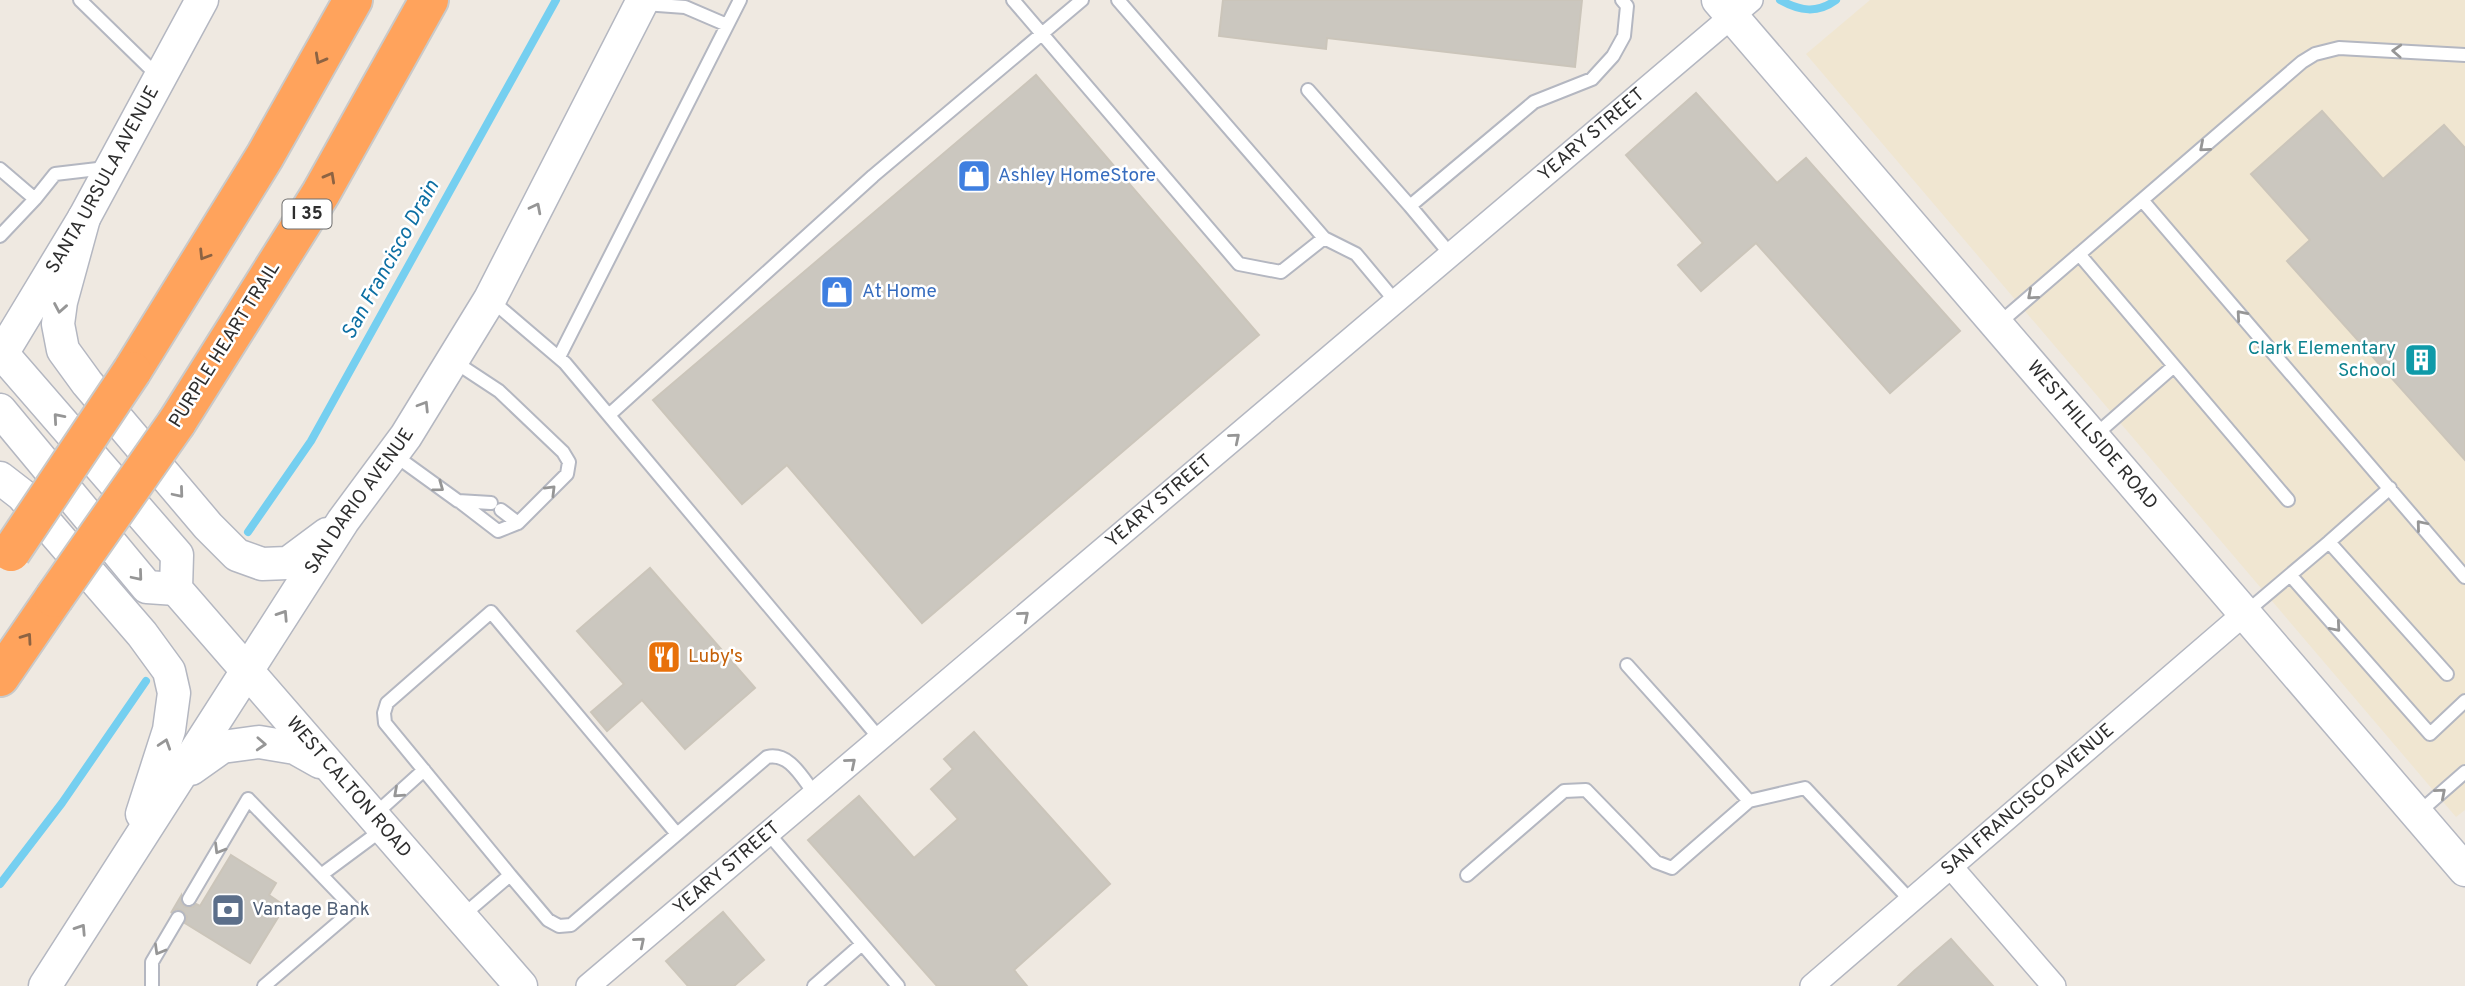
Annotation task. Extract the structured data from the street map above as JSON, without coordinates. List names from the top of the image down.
{
  "streets": {
    "highway": ["I 35", "PURPLE HEART TRAIL"],
    "main road": [
      "SANTA URSULA AVENUE",
      "WEST HILLSIDE ROAD",
      "SAN DARIO AVENUE",
      "WEST CALTON ROAD"
    ],
    "street": ["YEARY STREET", "SAN FRANCISCO AVENUE"]
  },
  "crossings": [
    ["YEARY STREET", "WEST HILLSIDE ROAD"],
    ["WEST HILLSIDE ROAD", "SAN FRANCISCO AVENUE"],
    ["SAN DARIO AVENUE", "WEST CALTON ROAD"]
  ],
  "one_way": ["YEARY STREET", "SAN DARIO AVENUE"],
  "water": ["San Francisco Drain"],
  "places": {
    "shop": ["Ashley HomeStore", "At Home"],
    "building": ["Clark Elementary School"],
    "restaurant": ["Luby's"],
    "bank": ["Vantage Bank"]
  }
}
